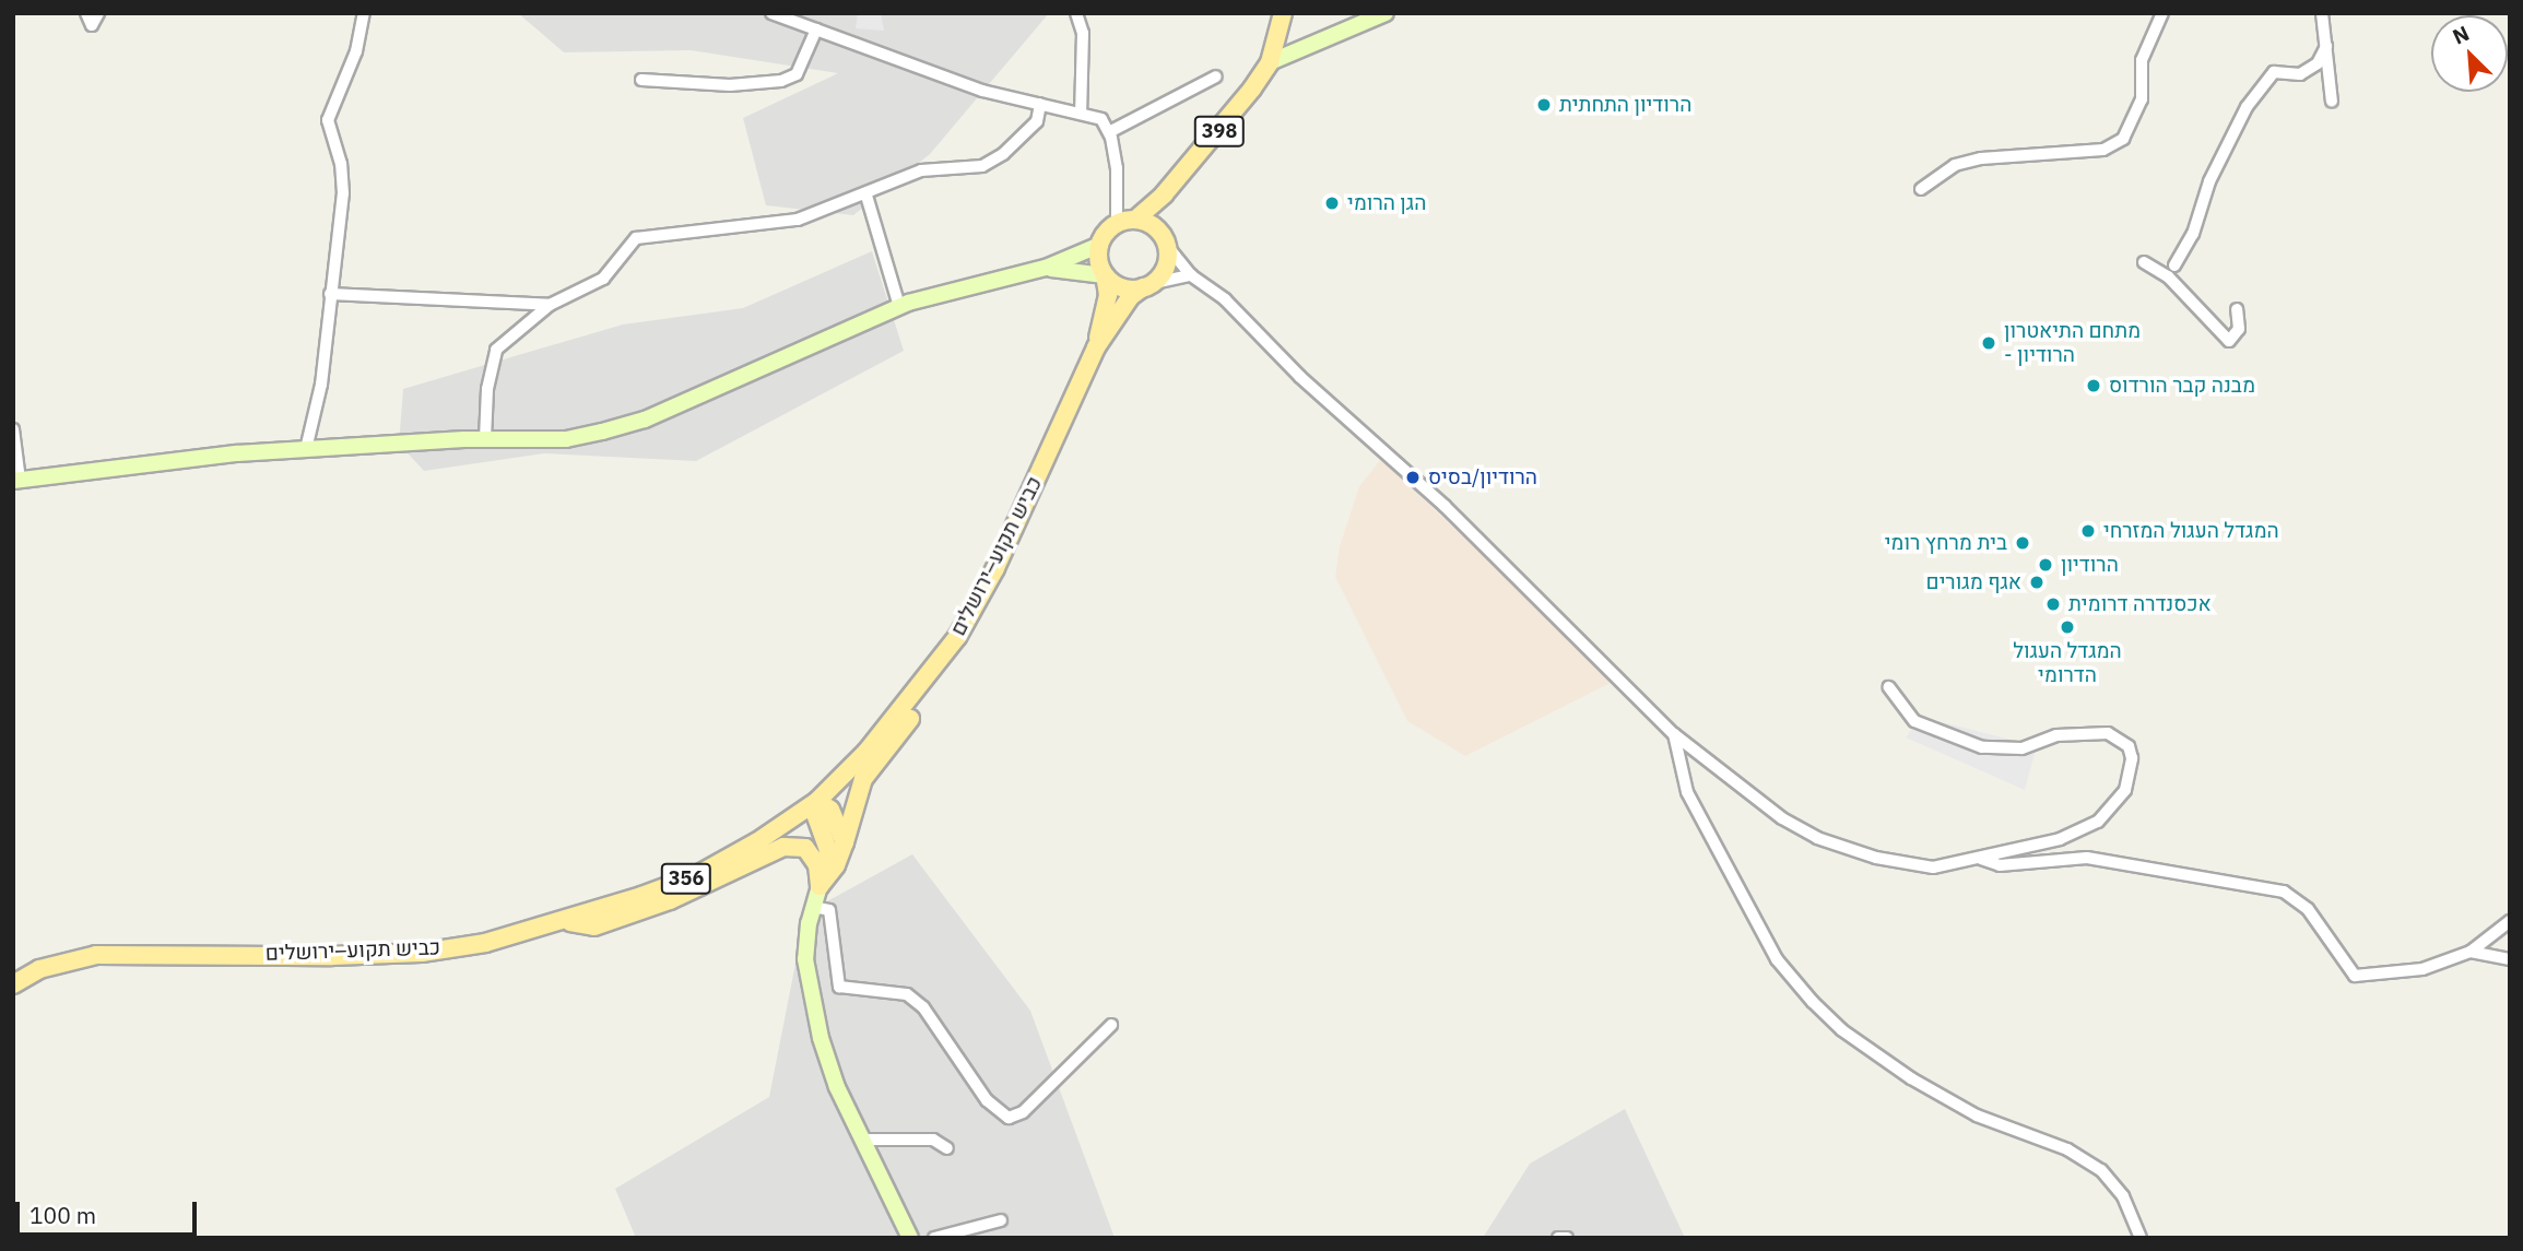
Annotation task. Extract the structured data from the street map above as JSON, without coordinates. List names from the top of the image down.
{
  "streets": {
    "main road": ["398", "כביש תקוע–ירושלים", "356"]
  },
  "crossings": [
    ["398", "כביש תקוע–ירושלים"]
  ],
  "places": [
    "הרודיון התחתית",
    "הגן הרומי",
    "מתחם התיאטרון - הרודיון",
    "מבנה קבר הורדוס",
    "הרודיון/בסיס",
    "המגדל העגול המזרחי",
    "בית מרחץ רומי",
    "הרודיון",
    "אגף מגורים",
    "אכסנדרה דרומית",
    "המגדל העגול הדרומי"
  ],
  "scale_bar": "100 m",
  "north": "top left"
}
